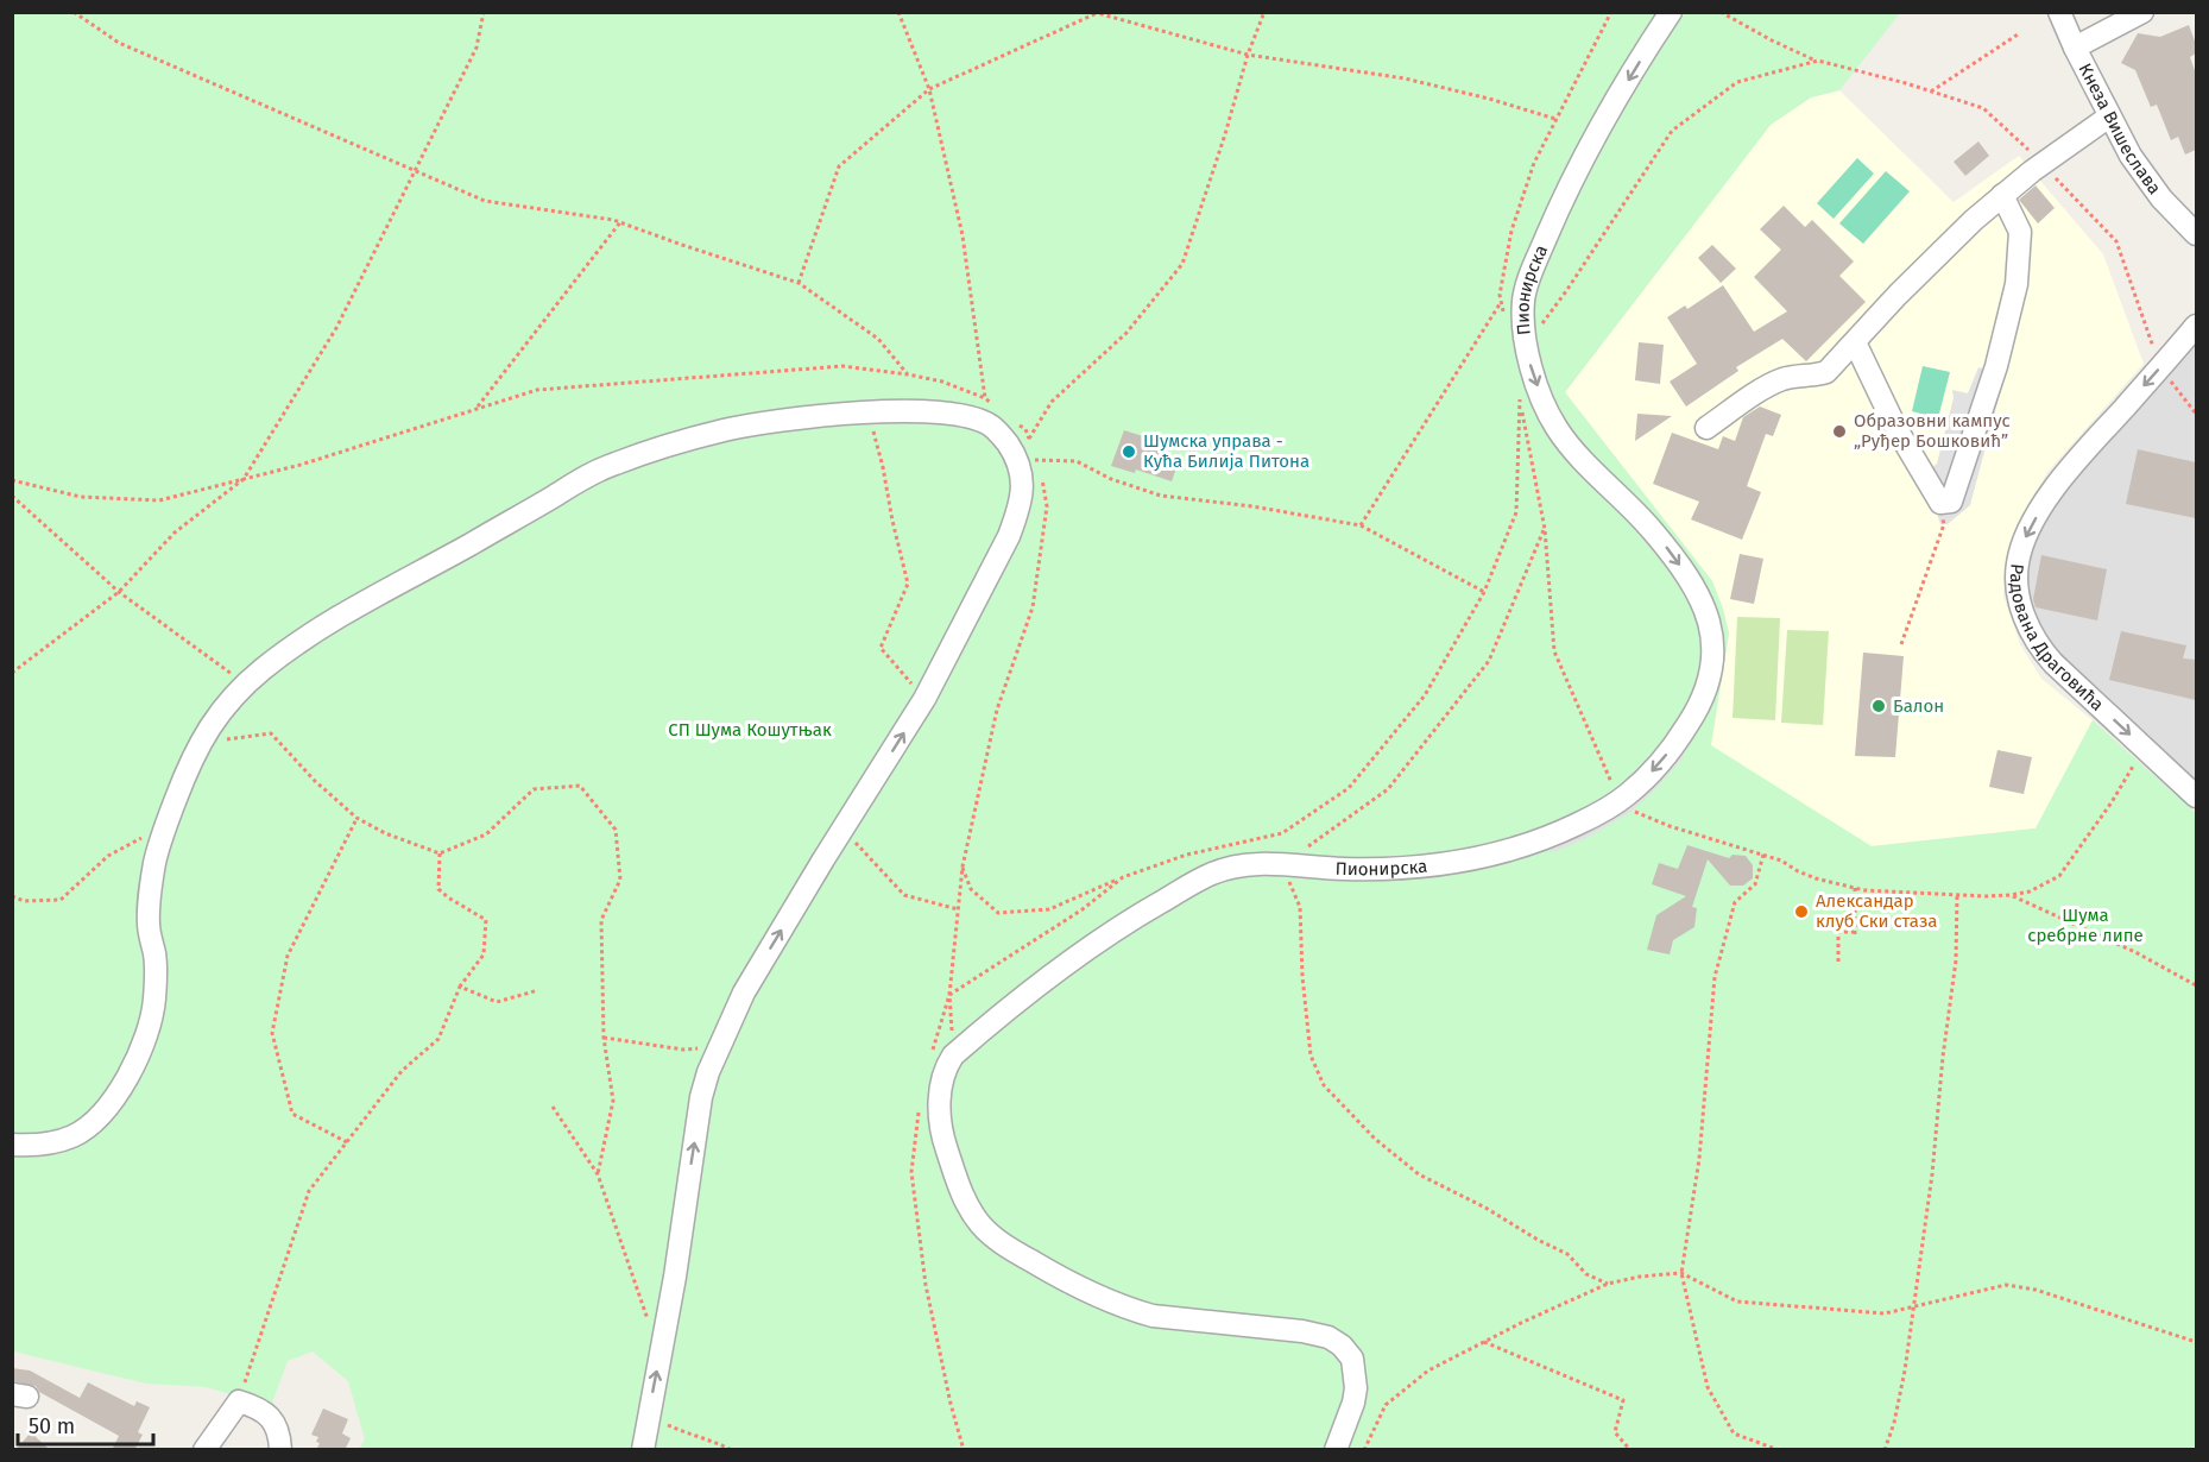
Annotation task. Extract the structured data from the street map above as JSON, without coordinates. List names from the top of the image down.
{
  "streets": {
    "street": ["Кнеза Вишеслава", "Пионирска", "Радована Драговића"]
  },
  "one_way": ["Пионирска"],
  "parks": ["СП Шума Кошутњак", "Шума сребрне липе"],
  "places": [
    "Образовни кампус „Руђер Бошковић”",
    "Шумска управа - Кућа Билија Питона",
    "Балон",
    "Александар клуб Ски стаза"
  ],
  "scale_bar": "50 m"
}
